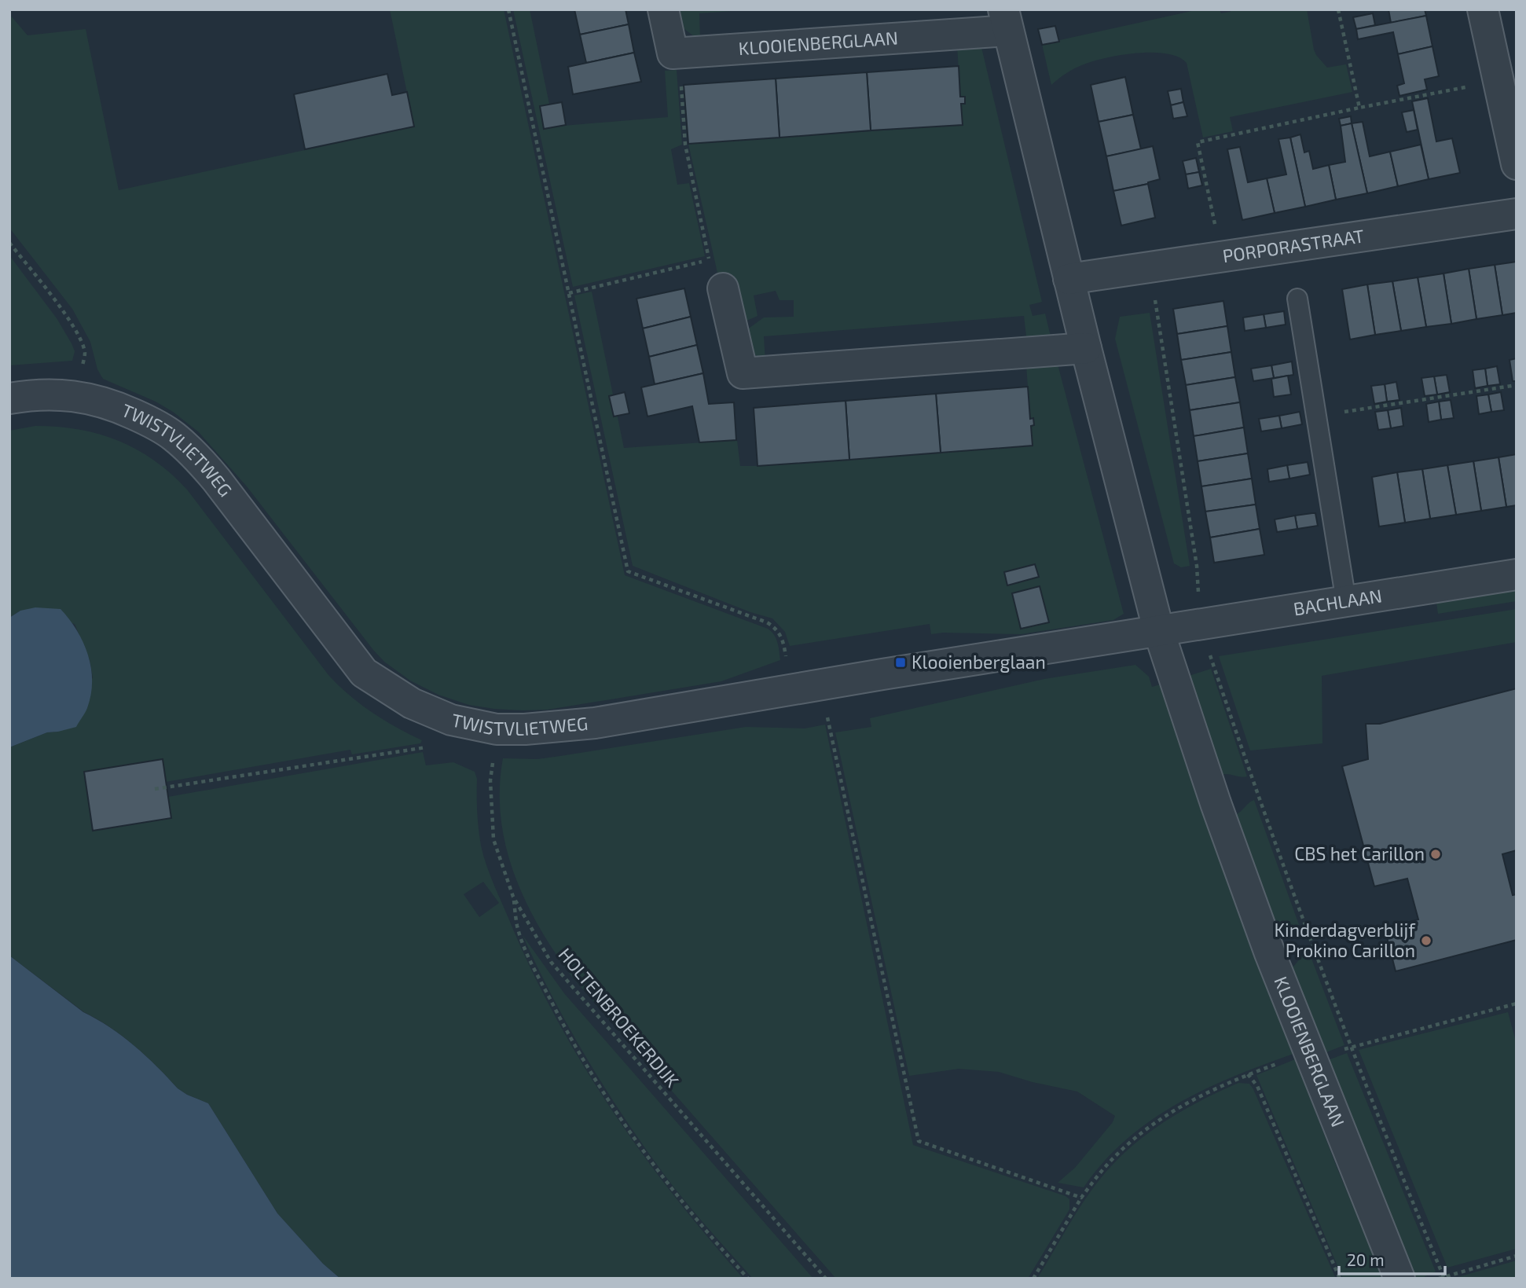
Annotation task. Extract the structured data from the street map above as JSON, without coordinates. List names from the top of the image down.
{
  "streets": {
    "street": [
      "KLOOIENBERGLAAN",
      "PORPORASTRAAT",
      "TWISTVLIETWEG",
      "BACHLAAN"
    ],
    "path": ["HOLTENBROEKERDIJK"]
  },
  "crossings": [
    ["KLOOIENBERGLAAN", "PORPORASTRAAT"],
    ["KLOOIENBERGLAAN", "TWISTVLIETWEG"],
    ["KLOOIENBERGLAAN", "BACHLAAN"],
    ["TWISTVLIETWEG", "BACHLAAN"],
    ["TWISTVLIETWEG", "HOLTENBROEKERDIJK"]
  ],
  "places": {
    "transit": ["Klooienberglaan"],
    "other": ["CBS het Carillon", "Kinderdagverblijf Prokino Carillon"]
  },
  "scale_bar": "20 m"
}
